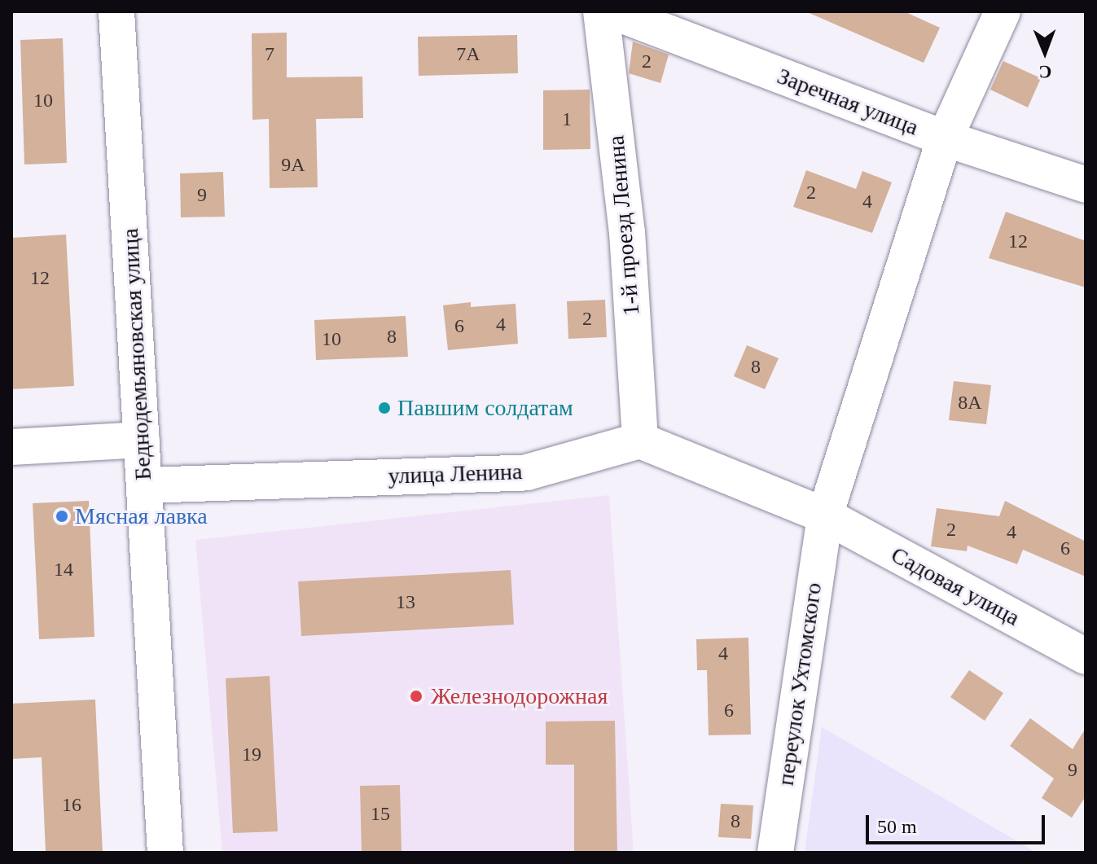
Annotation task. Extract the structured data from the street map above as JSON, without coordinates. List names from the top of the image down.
{
  "streets": {
    "street": [
      "Заречная улица",
      "1-й проезд Ленина",
      "Беднодемьяновская улица",
      "улица Ленина",
      "Садовая улица",
      "переулок Ухтомского"
    ]
  },
  "crossings": [
    ["Заречная улица", "переулок Ухтомского"],
    ["1-й проезд Ленина", "улица Ленина"],
    ["Беднодемьяновская улица", "улица Ленина"],
    ["Садовая улица", "переулок Ухтомского"]
  ],
  "places": ["Павшим солдатам", "Мясная лавка", "Железнодорожная"],
  "house_numbers": [
    "7",
    "7А",
    "2",
    "10",
    "1",
    "9А",
    "2",
    "9",
    "4",
    "12",
    "12",
    "2",
    "4",
    "6",
    "8",
    "10",
    "8",
    "8А",
    "2",
    "4",
    "6",
    "14",
    "13",
    "4",
    "6",
    "19",
    "9",
    "16",
    "15",
    "8"
  ],
  "scale_bar": "50 m",
  "north": "bottom"
}
